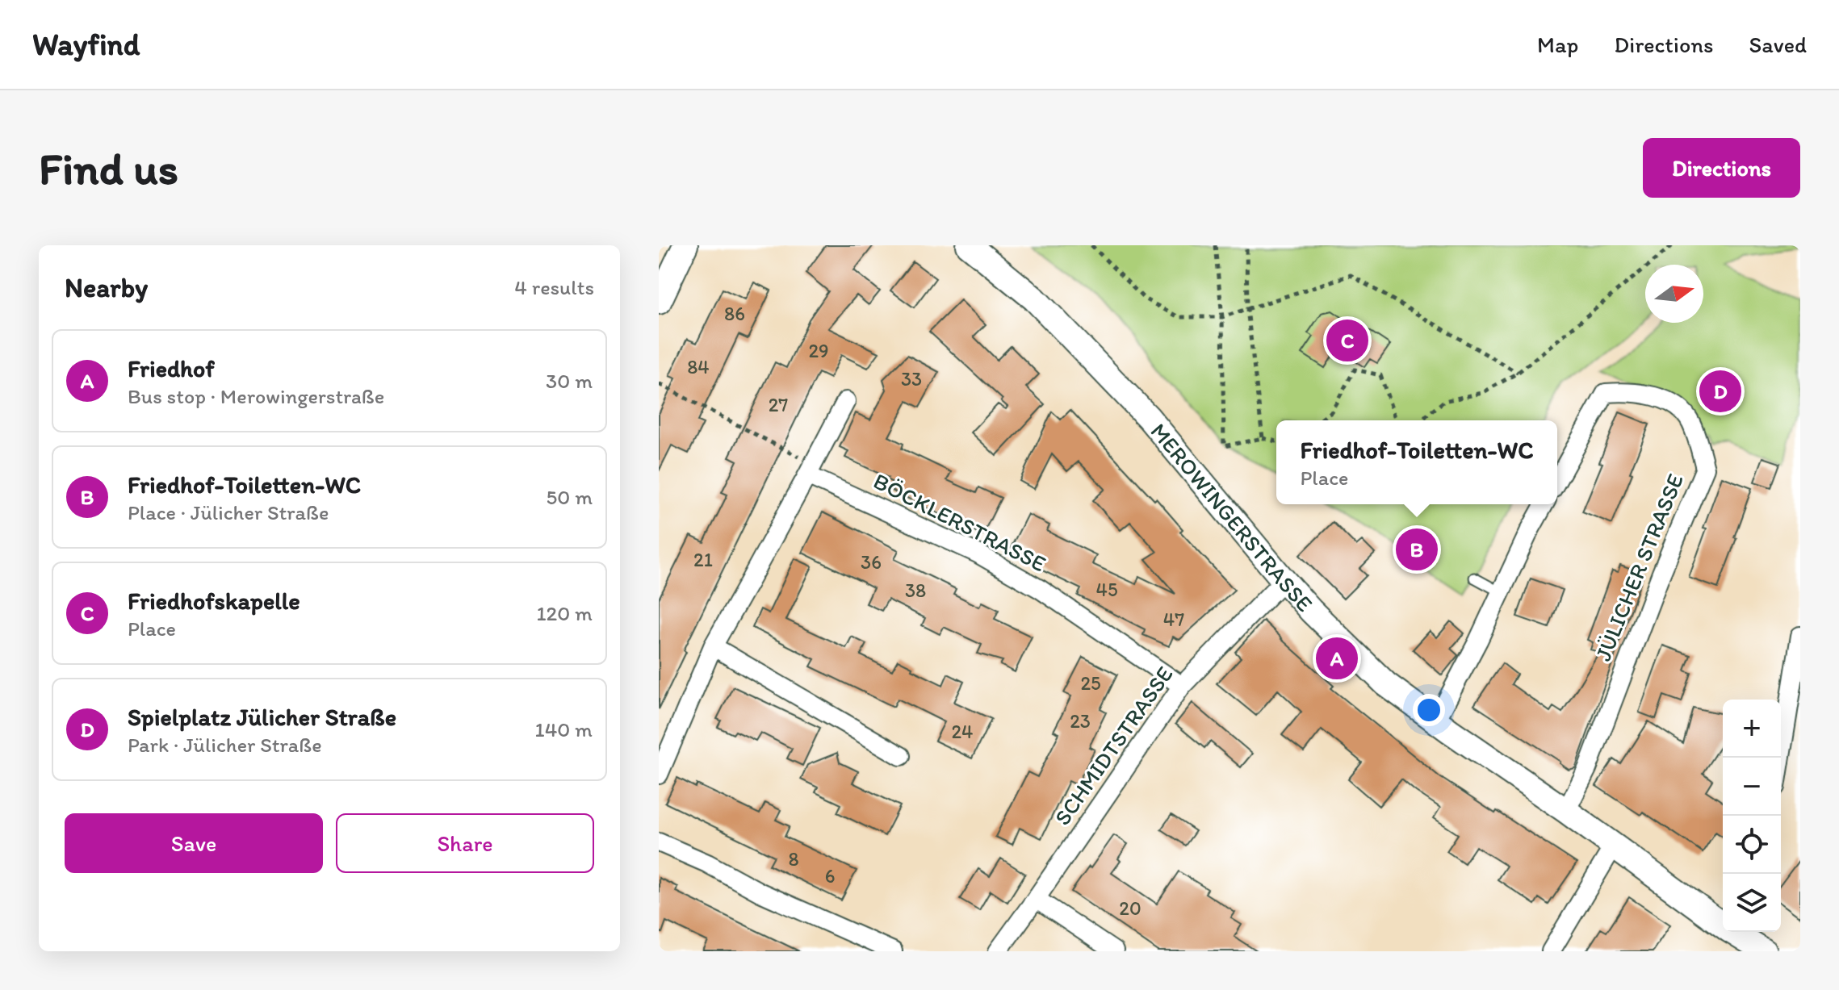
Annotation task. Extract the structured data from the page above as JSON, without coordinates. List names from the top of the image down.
{
  "streets": {
    "street": [
      "MEROWINGERSTRASSE",
      "BÖCKLERSTRASSE",
      "JÜLICHER STRASSE",
      "SCHMIDTSTRASSE"
    ]
  },
  "crossings": [
    ["MEROWINGERSTRASSE", "JÜLICHER STRASSE"],
    ["MEROWINGERSTRASSE", "SCHMIDTSTRASSE"],
    ["BÖCKLERSTRASSE", "SCHMIDTSTRASSE"]
  ],
  "house_numbers": [
    "86",
    "29",
    "84",
    "33",
    "27",
    "21",
    "36",
    "45",
    "38",
    "47",
    "25",
    "23",
    "24",
    "8",
    "6",
    "20"
  ],
  "north": "right",
  "page": {
    "header": "Wayfind",
    "nav": ["Map", "Directions", "Saved"],
    "buttons": [
      "Directions",
      ["Save", "Share"]
    ],
    "title": "Find us",
    "heading": ["Nearby", "4 results"],
    "pins": [
      "C",
      "D",
      "B",
      "A"
    ],
    "list": [
      {
        "mark": "A",
        "name": "Friedhof",
        "note": "Bus stop · Merowingerstraße",
        "value": "30 m"
      },
      {
        "mark": "B",
        "name": "Friedhof-Toiletten-WC",
        "note": "Place · Jülicher Straße",
        "value": "50 m"
      },
      {
        "mark": "C",
        "name": "Friedhofskapelle",
        "note": "Place",
        "value": "120 m"
      },
      {
        "mark": "D",
        "name": "Spielplatz Jülicher Straße",
        "note": "Park · Jülicher Straße",
        "value": "140 m"
      }
    ],
    "popup": ["Friedhof-Toiletten-WC", "Place"],
    "map_buttons": ["+", "−"]
  }
}
